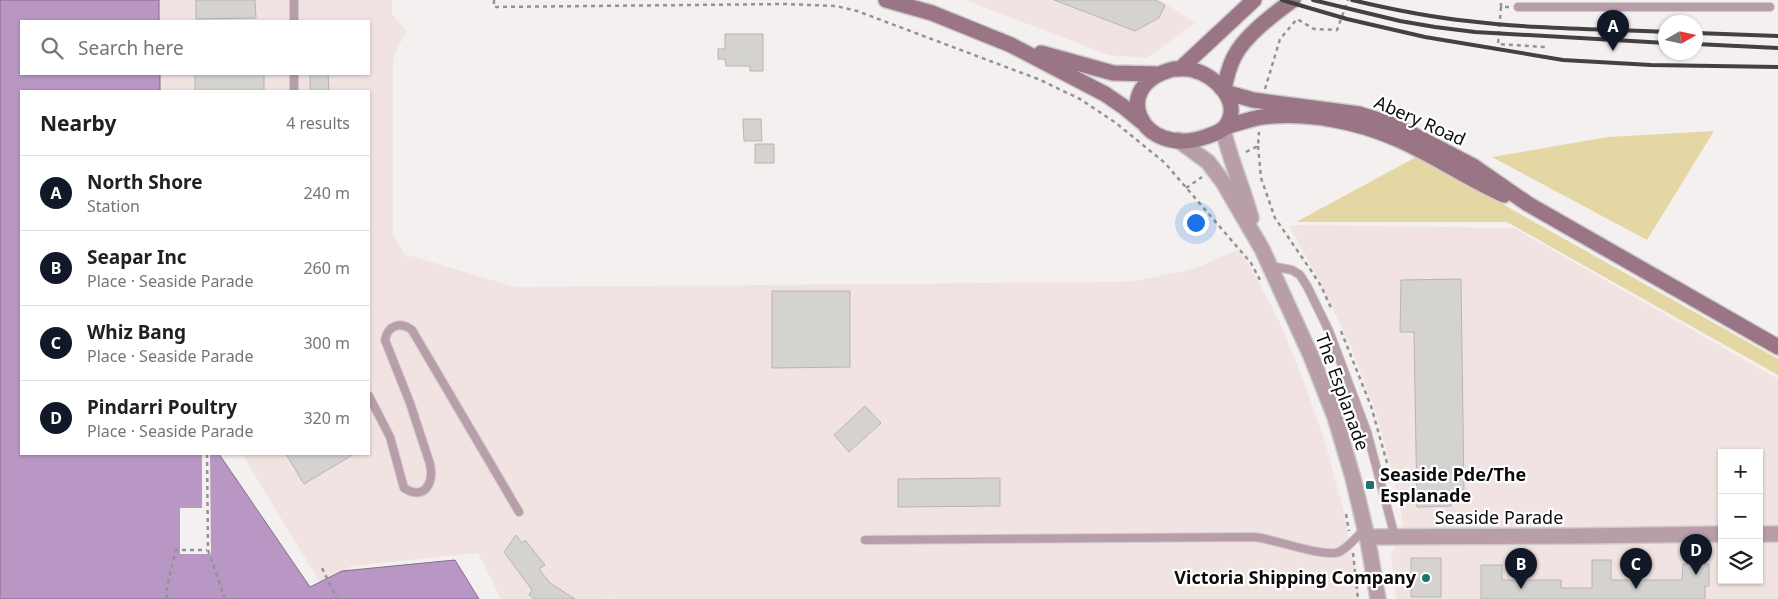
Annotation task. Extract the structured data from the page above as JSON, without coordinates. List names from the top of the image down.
{
  "streets": {
    "main road": ["Abery Road"],
    "street": ["The Esplanade", "Seaside Parade"]
  },
  "crossings": [
    ["Abery Road", "The Esplanade"],
    ["The Esplanade", "Seaside Parade"]
  ],
  "places": {
    "transit": ["Seaside Pde/The Esplanade"],
    "other": ["Victoria Shipping Company"]
  },
  "north": "right",
  "page": {
    "pins": [
      "A",
      "D",
      "B",
      "C"
    ],
    "search": "Search here",
    "heading": ["Nearby", "4 results"],
    "list": [
      {
        "mark": "A",
        "name": "North Shore",
        "note": "Station",
        "value": "240 m"
      },
      {
        "mark": "B",
        "name": "Seapar Inc",
        "note": "Place · Seaside Parade",
        "value": "260 m"
      },
      {
        "mark": "C",
        "name": "Whiz Bang",
        "note": "Place · Seaside Parade",
        "value": "300 m"
      },
      {
        "mark": "D",
        "name": "Pindarri Poultry",
        "note": "Place · Seaside Parade",
        "value": "320 m"
      }
    ],
    "map_buttons": ["+", "−"]
  }
}
